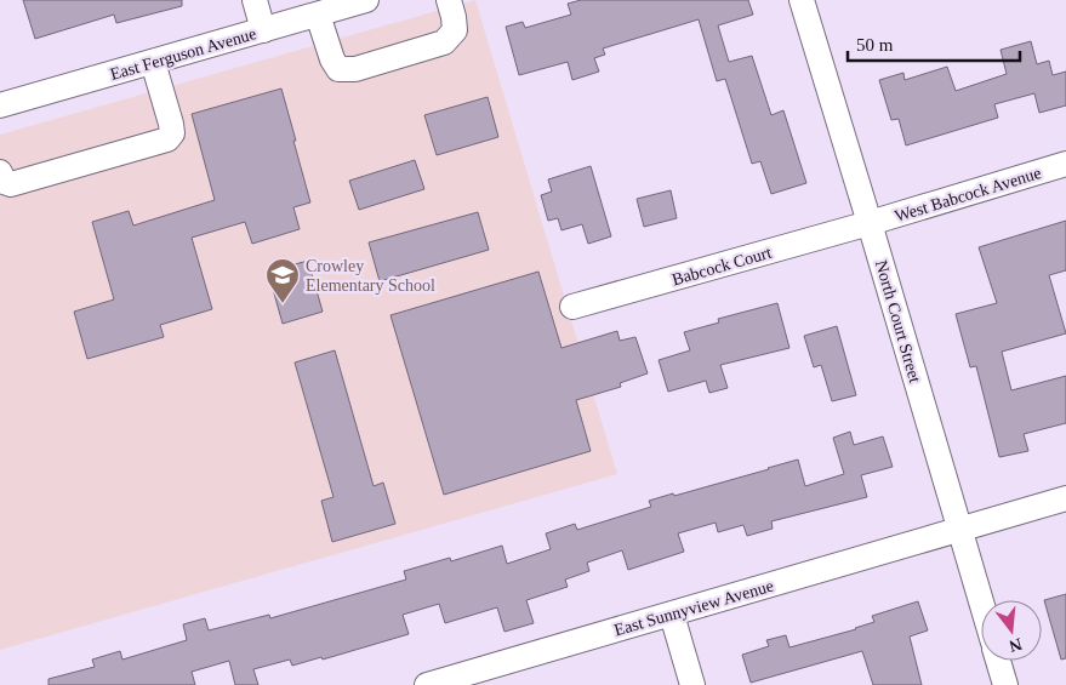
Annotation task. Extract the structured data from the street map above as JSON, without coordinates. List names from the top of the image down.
{
  "streets": {
    "street": [
      "East Ferguson Avenue",
      "West Babcock Avenue",
      "Babcock Court",
      "North Court Street",
      "East Sunnyview Avenue"
    ]
  },
  "crossings": [
    ["West Babcock Avenue", "Babcock Court"],
    ["West Babcock Avenue", "North Court Street"],
    ["Babcock Court", "North Court Street"],
    ["North Court Street", "East Sunnyview Avenue"]
  ],
  "places": {
    "school or university": ["Crowley Elementary School"]
  },
  "scale_bar": "50 m",
  "north": "bottom"
}
